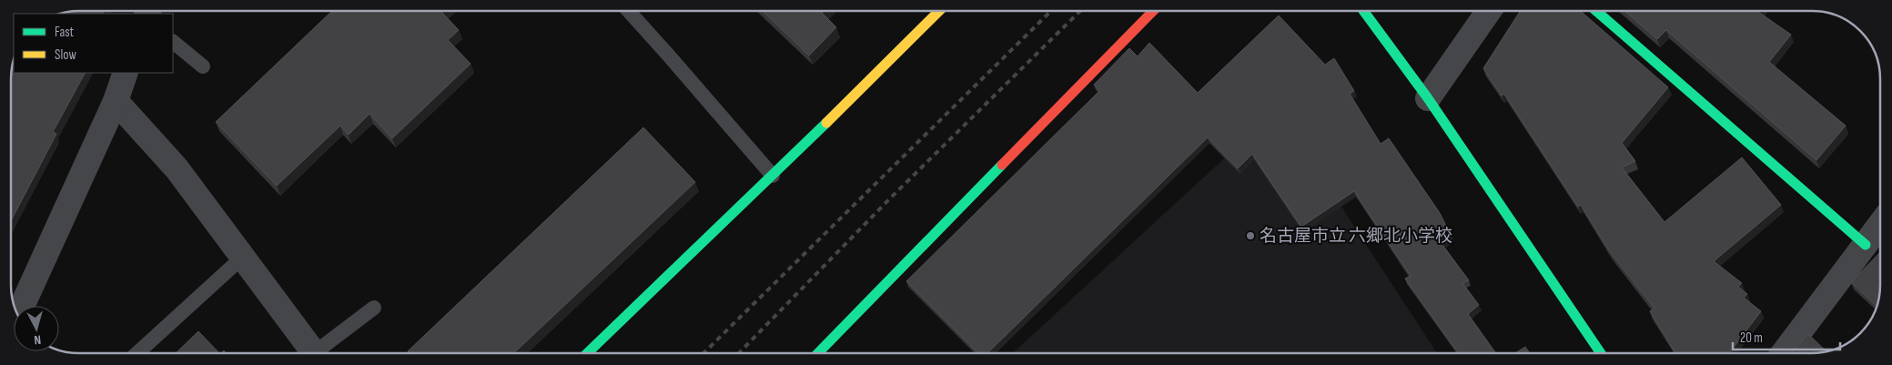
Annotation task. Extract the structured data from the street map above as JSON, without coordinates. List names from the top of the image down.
{
  "places": ["名古屋市立 六郷北小学校"],
  "legend": ["Fast", "Slow"],
  "scale_bar": "20 m",
  "north": "bottom"
}
